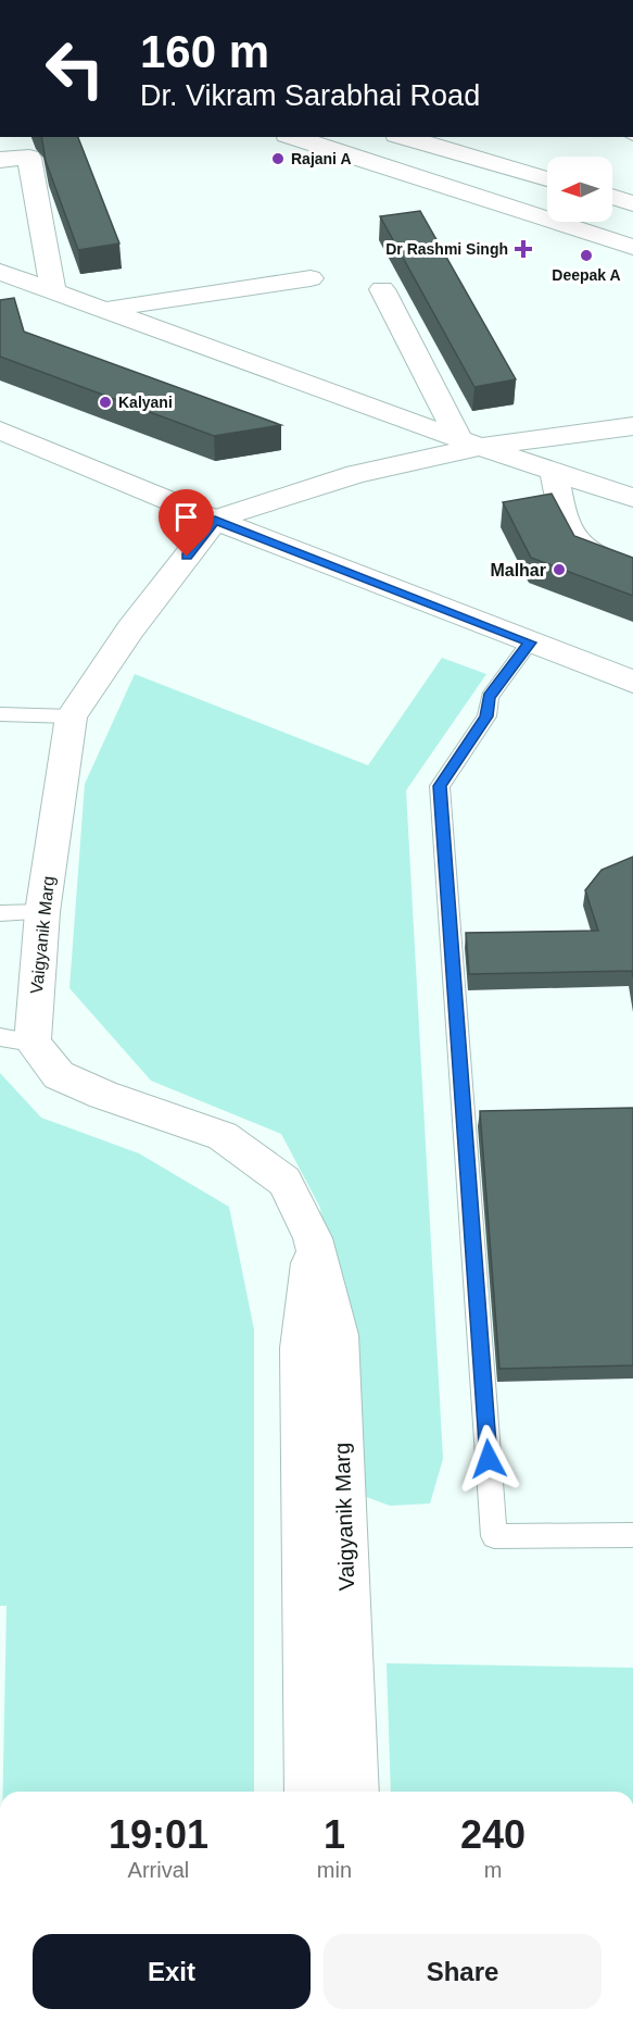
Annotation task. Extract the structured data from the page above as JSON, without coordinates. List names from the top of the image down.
{
  "streets": {
    "street": ["Vaigyanik Marg"]
  },
  "places": {
    "other": [
      "Rajani A",
      "Deepak A",
      "Kalyani",
      "Malhar"
    ],
    "health": ["Dr Rashmi Singh"]
  },
  "north": "left",
  "page": {
    "turn": ["160 m", "Dr. Vikram Sarabhai Road"],
    "eta": [
      "19:01",
      "Arrival",
      "1",
      "min",
      "240",
      "m"
    ],
    "buttons": ["Exit", "Share"]
  }
}
